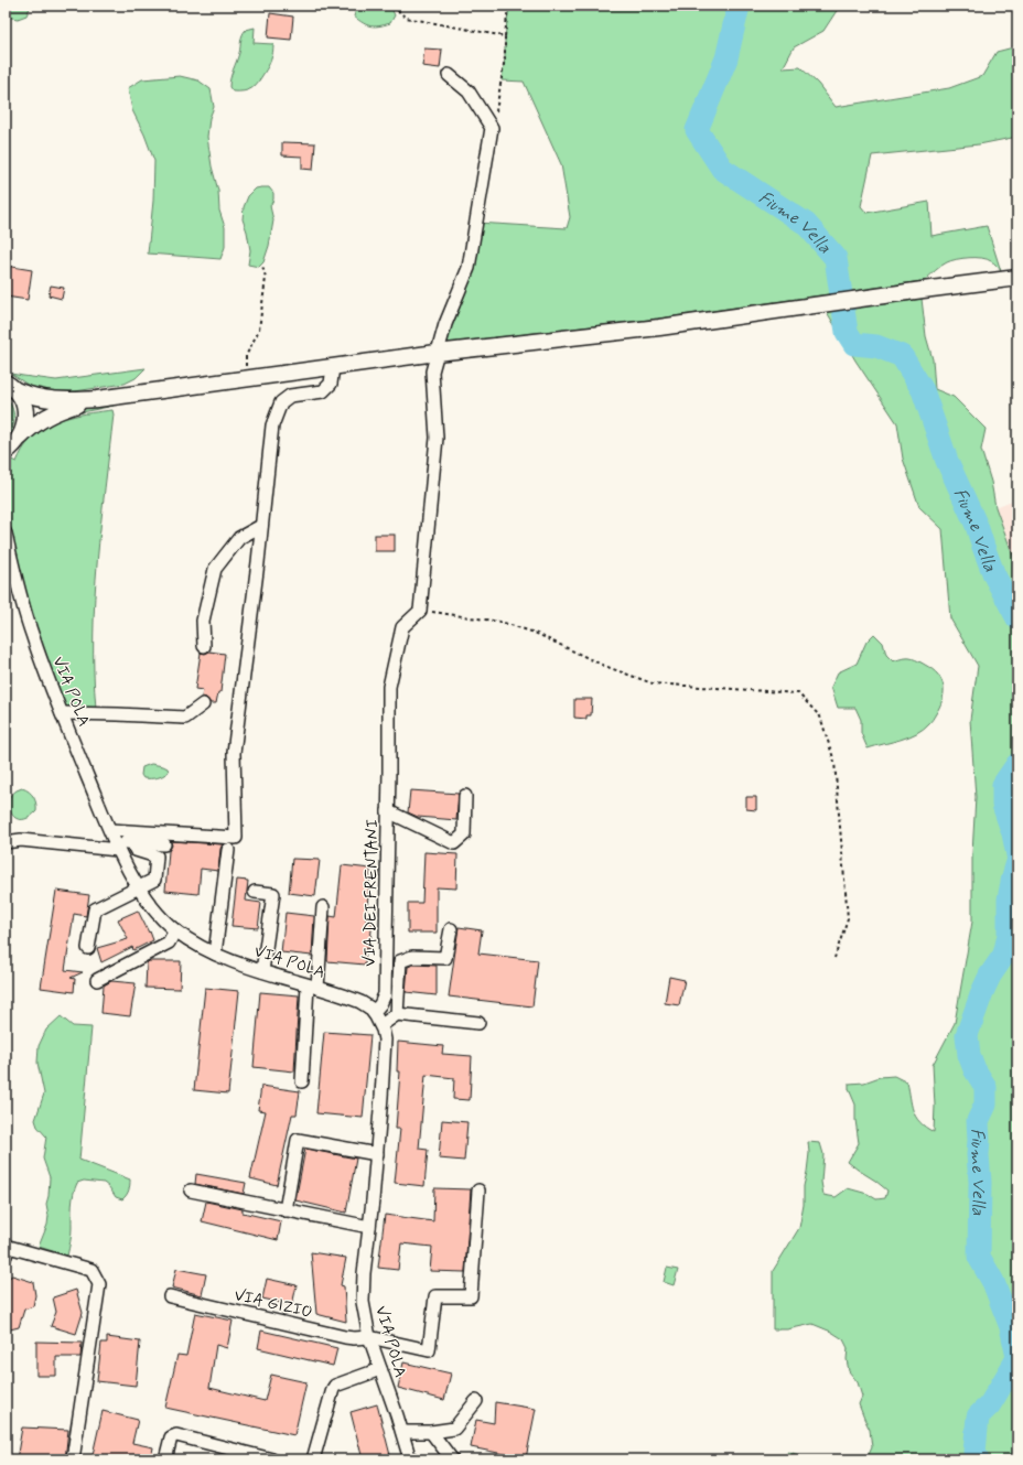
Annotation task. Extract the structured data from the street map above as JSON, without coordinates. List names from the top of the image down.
{
  "streets": {
    "street": ["VIA POLA", "VIA DEI FRENTANI", "VIA GIZIO"]
  },
  "crossings": [
    ["VIA POLA", "VIA DEI FRENTANI"],
    ["VIA POLA", "VIA GIZIO"]
  ],
  "water": ["Fiume Vella"]
}
